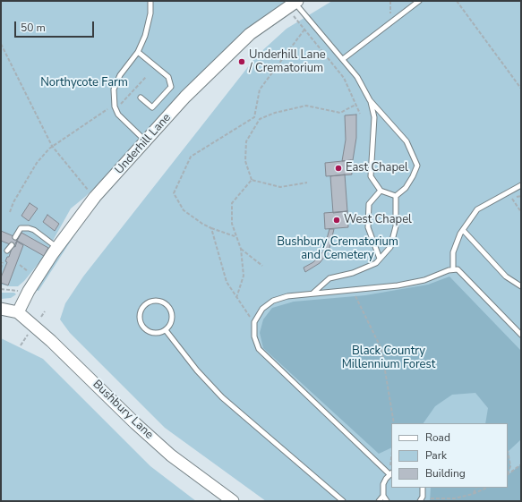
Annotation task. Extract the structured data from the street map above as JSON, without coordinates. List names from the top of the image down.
{
  "streets": {
    "street": ["Underhill Lane", "Bushbury Lane"]
  },
  "crossings": [
    ["Underhill Lane", "Bushbury Lane"]
  ],
  "parks": ["Northycote Farm", "Bushbury Crematorium and Cemetery", "Black Country Millennium Forest"],
  "places": ["Underhill Lane / Crematorium", "East Chapel", "West Chapel"],
  "legend": ["Road", "Park", "Building"],
  "scale_bar": "50 m"
}
